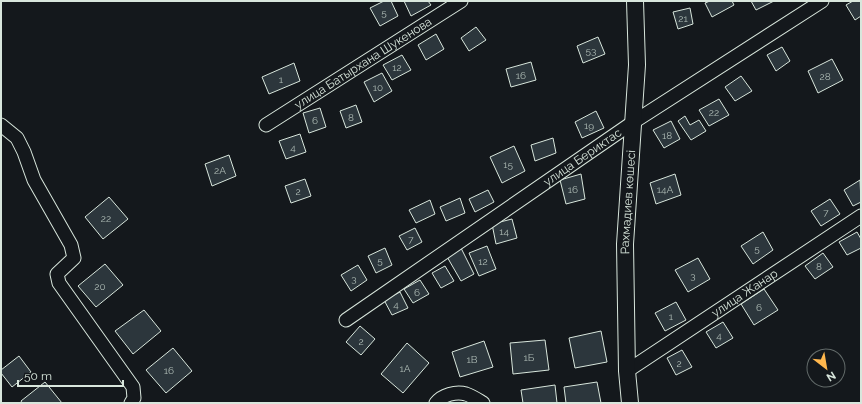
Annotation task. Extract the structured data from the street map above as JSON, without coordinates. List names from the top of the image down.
{
  "streets": {
    "street": [
      "улица Батырхана Шукенова",
      "улица Бериктас",
      "Рахмадиев көшесі",
      "улица Жанар"
    ]
  },
  "crossings": [
    ["улица Бериктас", "Рахмадиев көшесі"],
    ["Рахмадиев көшесі", "улица Жанар"]
  ],
  "house_numbers": [
    "5",
    "21",
    "53",
    "12",
    "16",
    "28",
    "1",
    "10",
    "22",
    "8",
    "6",
    "19",
    "18",
    "4",
    "15",
    "2А",
    "16",
    "14А",
    "2",
    "7",
    "22",
    "14",
    "7",
    "5",
    "5",
    "12",
    "8",
    "3",
    "3",
    "20",
    "6",
    "4",
    "6",
    "1",
    "4",
    "2",
    "1Б",
    "1В",
    "2",
    "1А",
    "16"
  ],
  "scale_bar": "50 m",
  "north": "bottom right"
}
